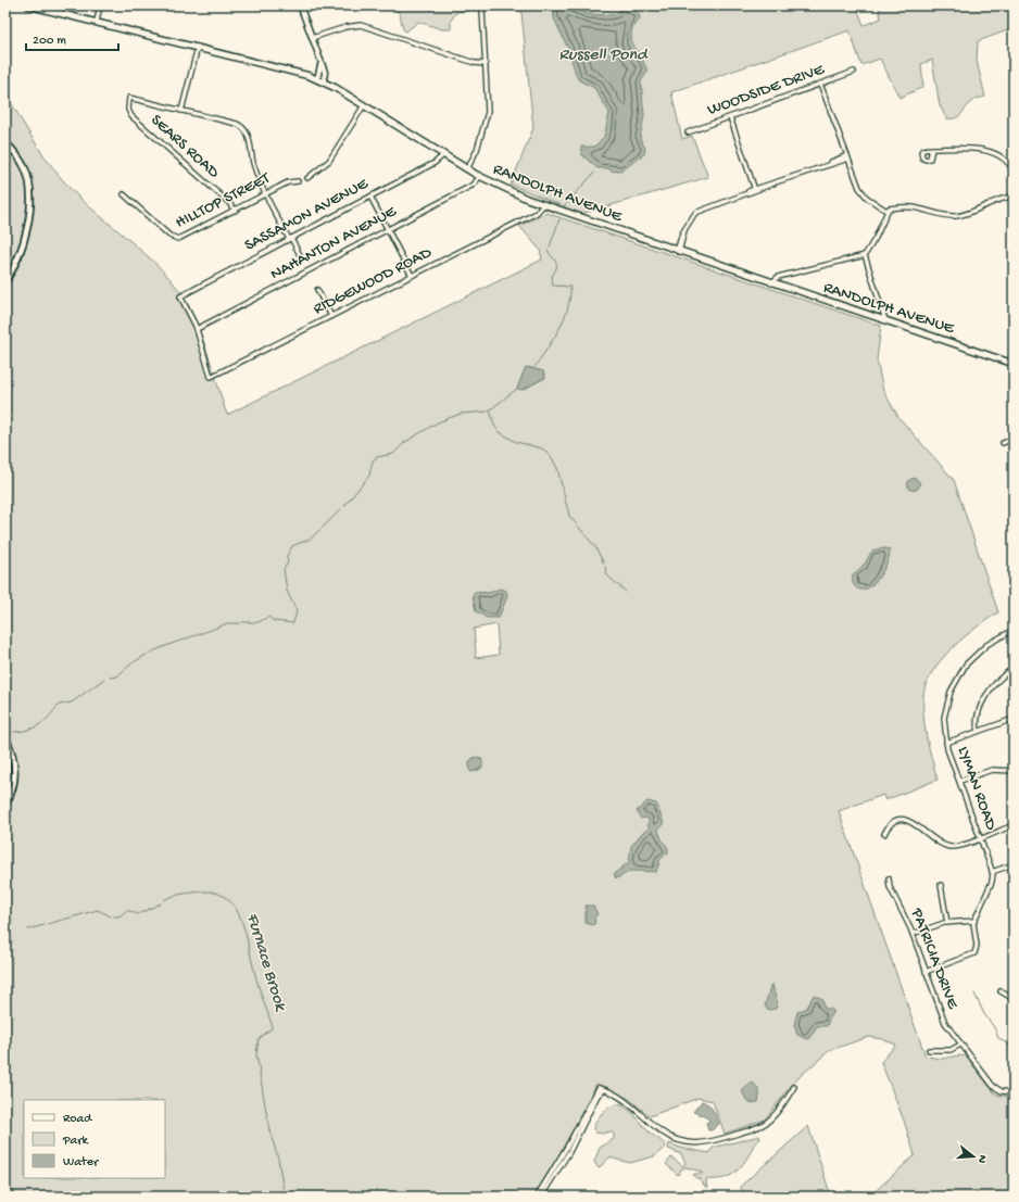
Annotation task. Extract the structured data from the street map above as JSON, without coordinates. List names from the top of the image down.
{
  "streets": {
    "main road": ["RANDOLPH AVENUE"],
    "street": [
      "WOODSIDE DRIVE",
      "SEARS ROAD",
      "HILLTOP STREET",
      "SASSAMON AVENUE",
      "NAHANTON AVENUE",
      "RIDGEWOOD ROAD",
      "LYMAN ROAD",
      "PATRICIA DRIVE"
    ]
  },
  "crossings": [
    ["SEARS ROAD", "HILLTOP STREET"],
    ["RANDOLPH AVENUE", "SASSAMON AVENUE"],
    ["RANDOLPH AVENUE", "NAHANTON AVENUE"],
    ["RANDOLPH AVENUE", "RIDGEWOOD ROAD"],
    ["SASSAMON AVENUE", "NAHANTON AVENUE"],
    ["SASSAMON AVENUE", "RIDGEWOOD ROAD"],
    ["NAHANTON AVENUE", "RIDGEWOOD ROAD"]
  ],
  "water": ["Russell Pond", "Furnace Brook"],
  "legend": ["Road", "Park", "Water"],
  "scale_bar": "200 m",
  "north": "right"
}
